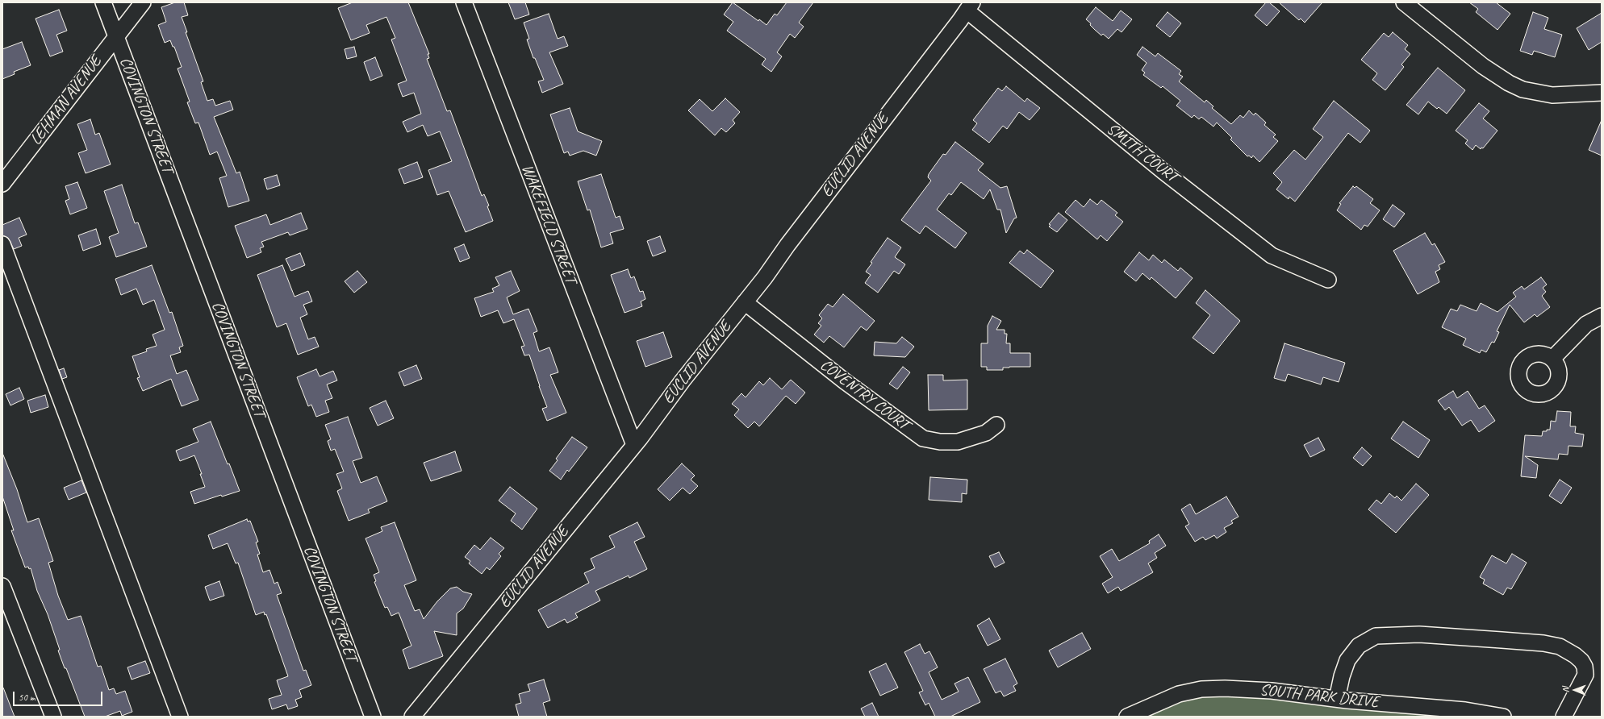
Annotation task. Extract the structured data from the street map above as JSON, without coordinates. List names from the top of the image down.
{
  "streets": {
    "street": [
      "LEHMAN AVENUE",
      "COVINGTON STREET",
      "SMITH COURT",
      "EUCLID AVENUE",
      "WAKEFIELD STREET",
      "COVENTRY COURT",
      "SOUTH PARK DRIVE"
    ]
  },
  "crossings": [
    ["LEHMAN AVENUE", "COVINGTON STREET"],
    ["SMITH COURT", "EUCLID AVENUE"],
    ["EUCLID AVENUE", "WAKEFIELD STREET"],
    ["EUCLID AVENUE", "COVENTRY COURT"]
  ],
  "scale_bar": "50 m",
  "north": "left"
}
